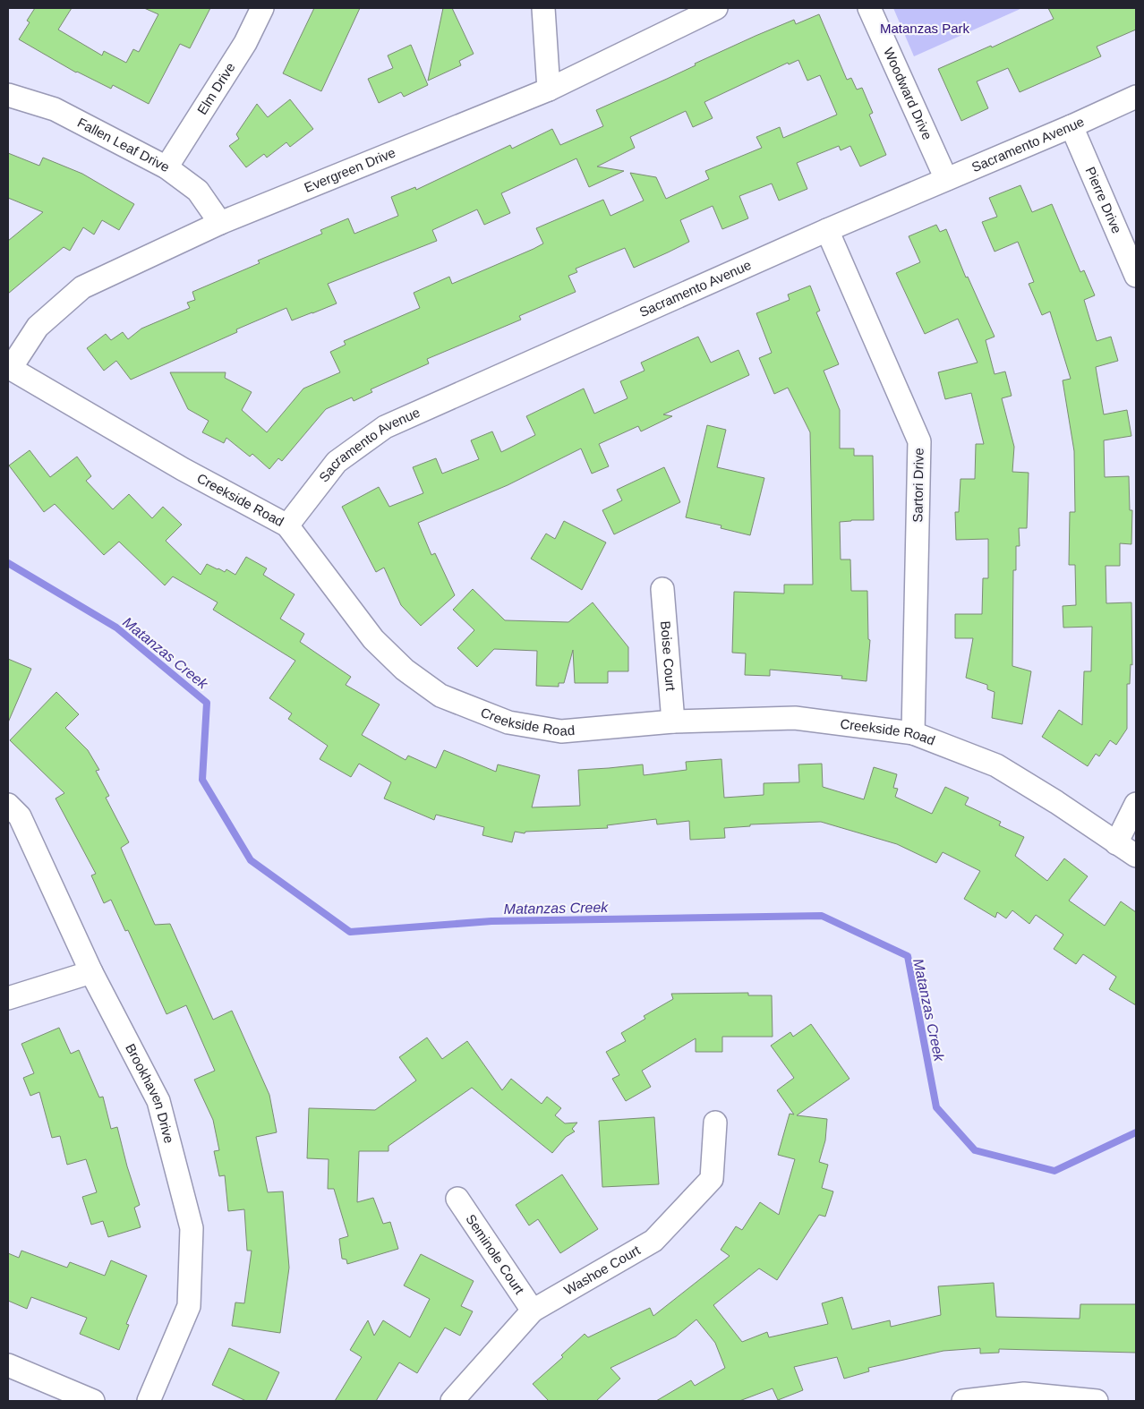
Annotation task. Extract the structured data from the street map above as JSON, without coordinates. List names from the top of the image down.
{
  "streets": {
    "street": [
      "Elm Drive",
      "Woodward Drive",
      "Sacramento Avenue",
      "Fallen Leaf Drive",
      "Evergreen Drive",
      "Pierre Drive",
      "Sartori Drive",
      "Creekside Road",
      "Boise Court",
      "Brookhaven Drive",
      "Seminole Court",
      "Washoe Court"
    ]
  },
  "crossings": [
    ["Elm Drive", "Fallen Leaf Drive"],
    ["Woodward Drive", "Sacramento Avenue"],
    ["Sacramento Avenue", "Pierre Drive"],
    ["Sacramento Avenue", "Sartori Drive"],
    ["Sacramento Avenue", "Creekside Road"],
    ["Fallen Leaf Drive", "Evergreen Drive"],
    ["Evergreen Drive", "Creekside Road"],
    ["Sartori Drive", "Creekside Road"],
    ["Creekside Road", "Boise Court"],
    ["Seminole Court", "Washoe Court"]
  ],
  "water": ["Matanzas Creek"],
  "parks": ["Matanzas Park"]
}
